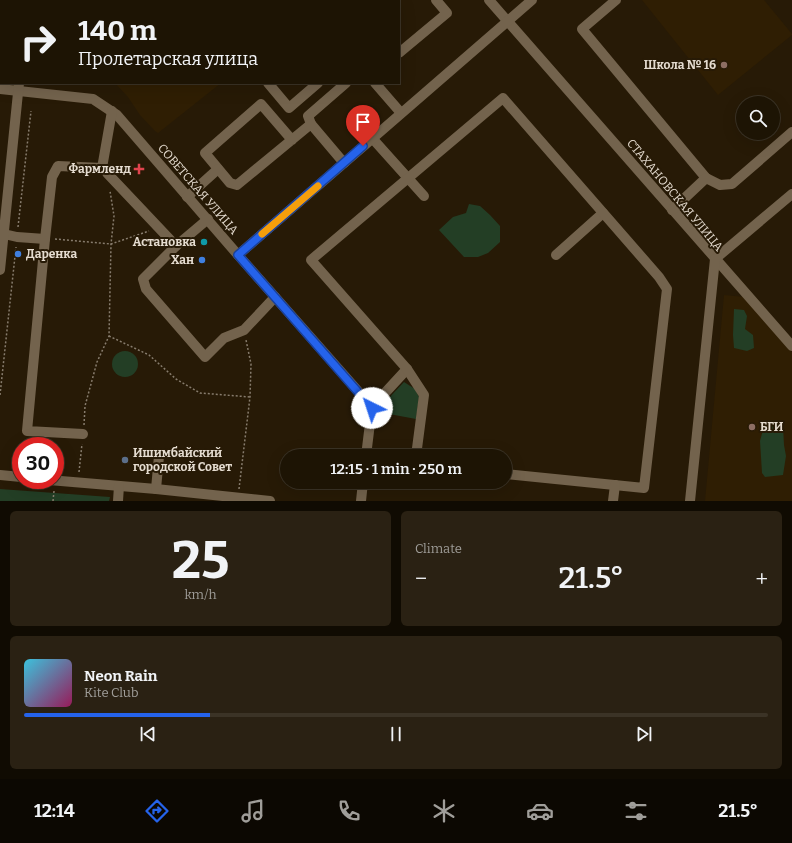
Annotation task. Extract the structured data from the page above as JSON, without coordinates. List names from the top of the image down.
{
  "streets": {
    "street": ["СОВЕТСКАЯ УЛИЦА", "СТАХАНОВСКАЯ УЛИЦА"]
  },
  "places": {
    "other": [
      "Школа № 16",
      "Астановка",
      "Даренка",
      "Хан",
      "БГИ",
      "Ишимбайский городской Совет"
    ],
    "health": ["Фармленд"]
  },
  "page": {
    "turn": ["140 m", "Пролетарская улица"],
    "limit": "30",
    "trip": "12:15 · 1 min · 250 m",
    "tile": [
      ["25", "km/h"],
      "Climate"
    ],
    "heat": ["−", "21.5°", "+"],
    "song": ["Neon Rain", "Kite Club"],
    "tabs": ["12:14", "21.5°"]
  }
}
